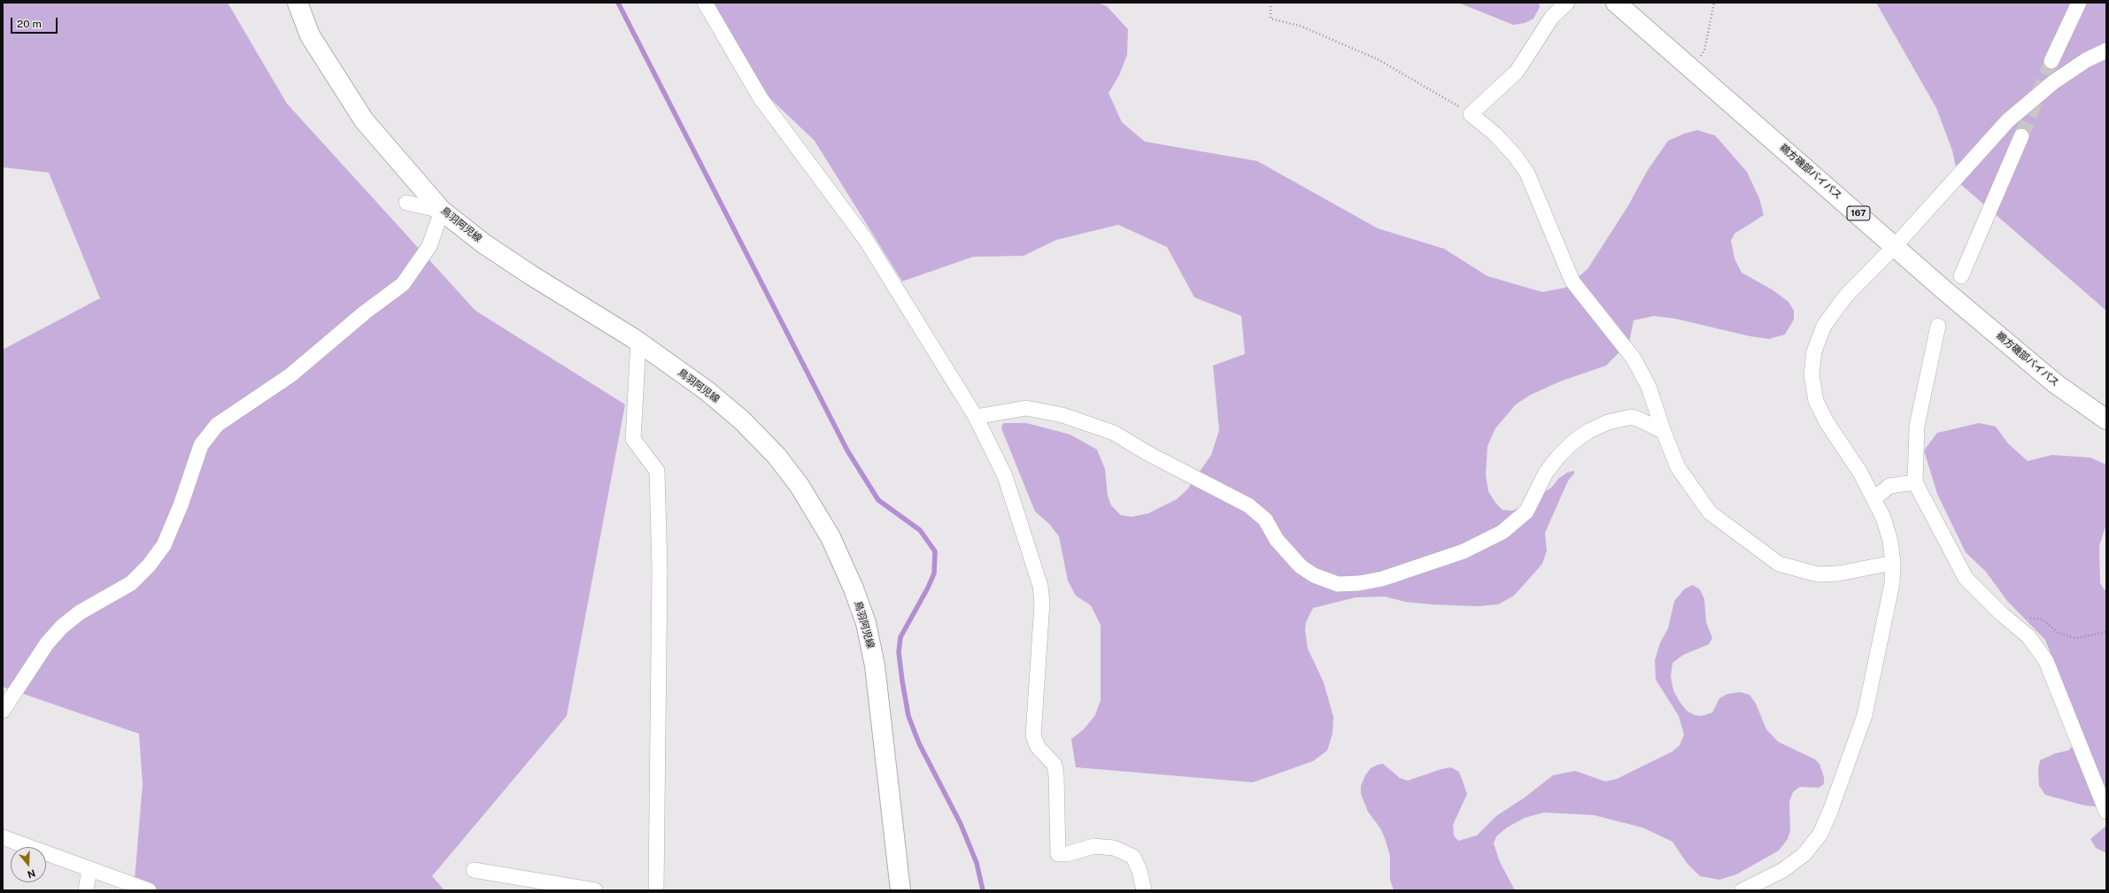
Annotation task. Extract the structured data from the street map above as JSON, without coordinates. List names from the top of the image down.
{
  "streets": {
    "main road": ["鵜方磯部バイパス", "167", "鳥羽阿児線"]
  },
  "scale_bar": "20 m",
  "north": "bottom"
}
